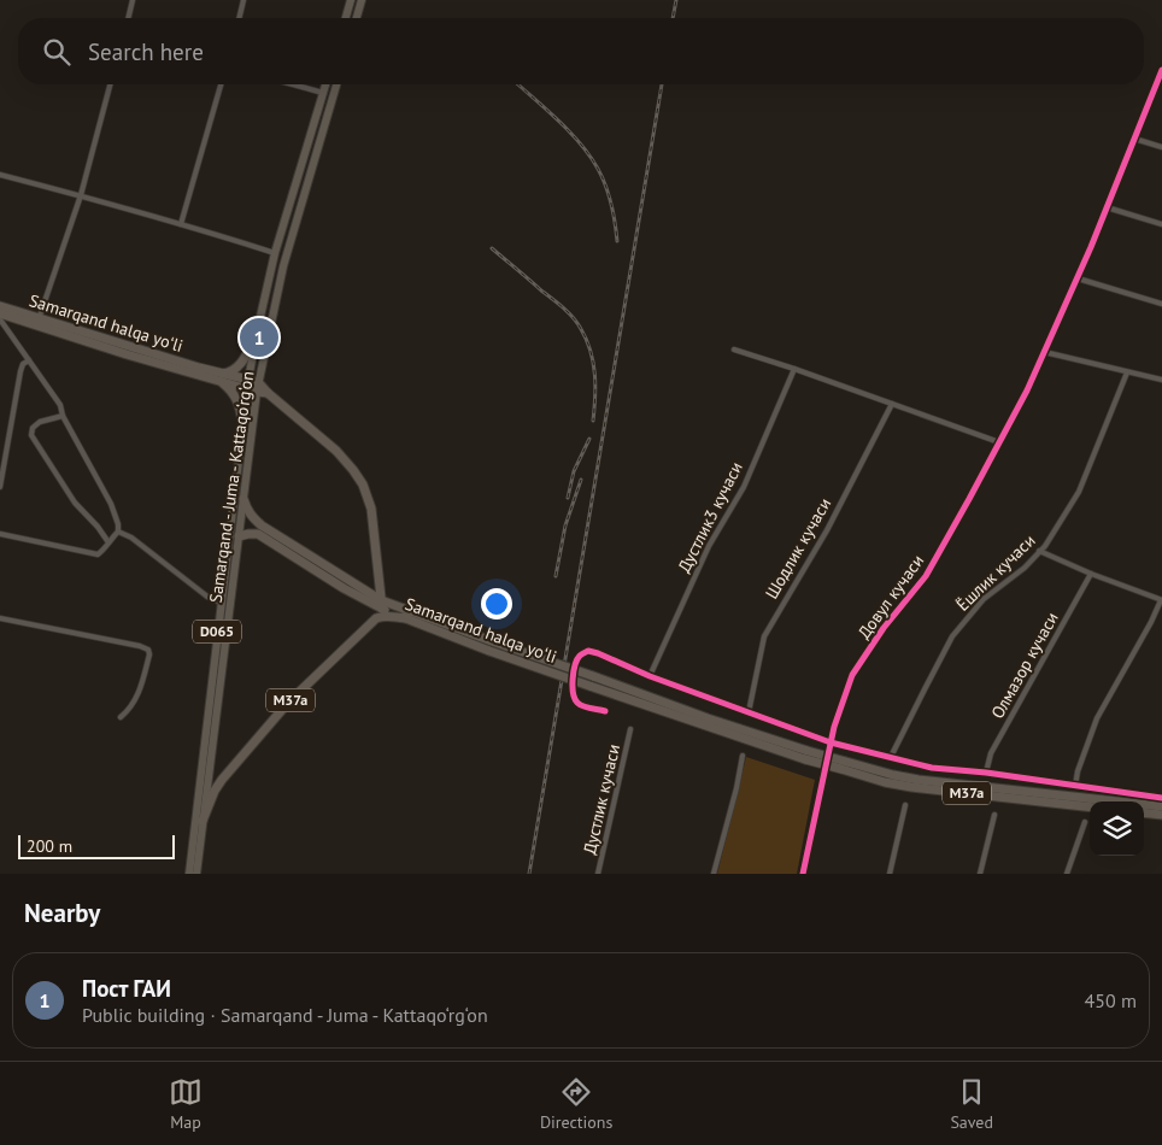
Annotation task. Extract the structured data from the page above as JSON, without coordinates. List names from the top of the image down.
{
  "streets": {
    "highway": ["Samarqand halqa yoʻli", "M37a"],
    "main road": ["Samarqand - Juma - Kattaqo‘rg‘on", "D065"],
    "street": [
      "Дустлик3 кучаси",
      "Шодлик кучаси",
      "Ёшлик кучаси",
      "Довул кучаси",
      "Олмазор кучаси",
      "Дустлик кучаси"
    ]
  },
  "crossings": [
    ["Samarqand halqa yoʻli", "Samarqand - Juma - Kattaqo‘rg‘on"],
    ["Samarqand halqa yoʻli", "M37a"],
    ["Samarqand - Juma - Kattaqo‘rg‘on", "M37a"]
  ],
  "scale_bar": "200 m",
  "page": {
    "search": "Search here",
    "pins": "1",
    "scale": "200 m",
    "heading": "Nearby",
    "list": [
      {
        "mark": "1",
        "name": "Пост ГАИ",
        "note": "Public building · Samarqand - Juma - Kattaqo‘rg‘on",
        "value": "450 m"
      }
    ],
    "nav": ["Map", "Directions", "Saved"]
  }
}
